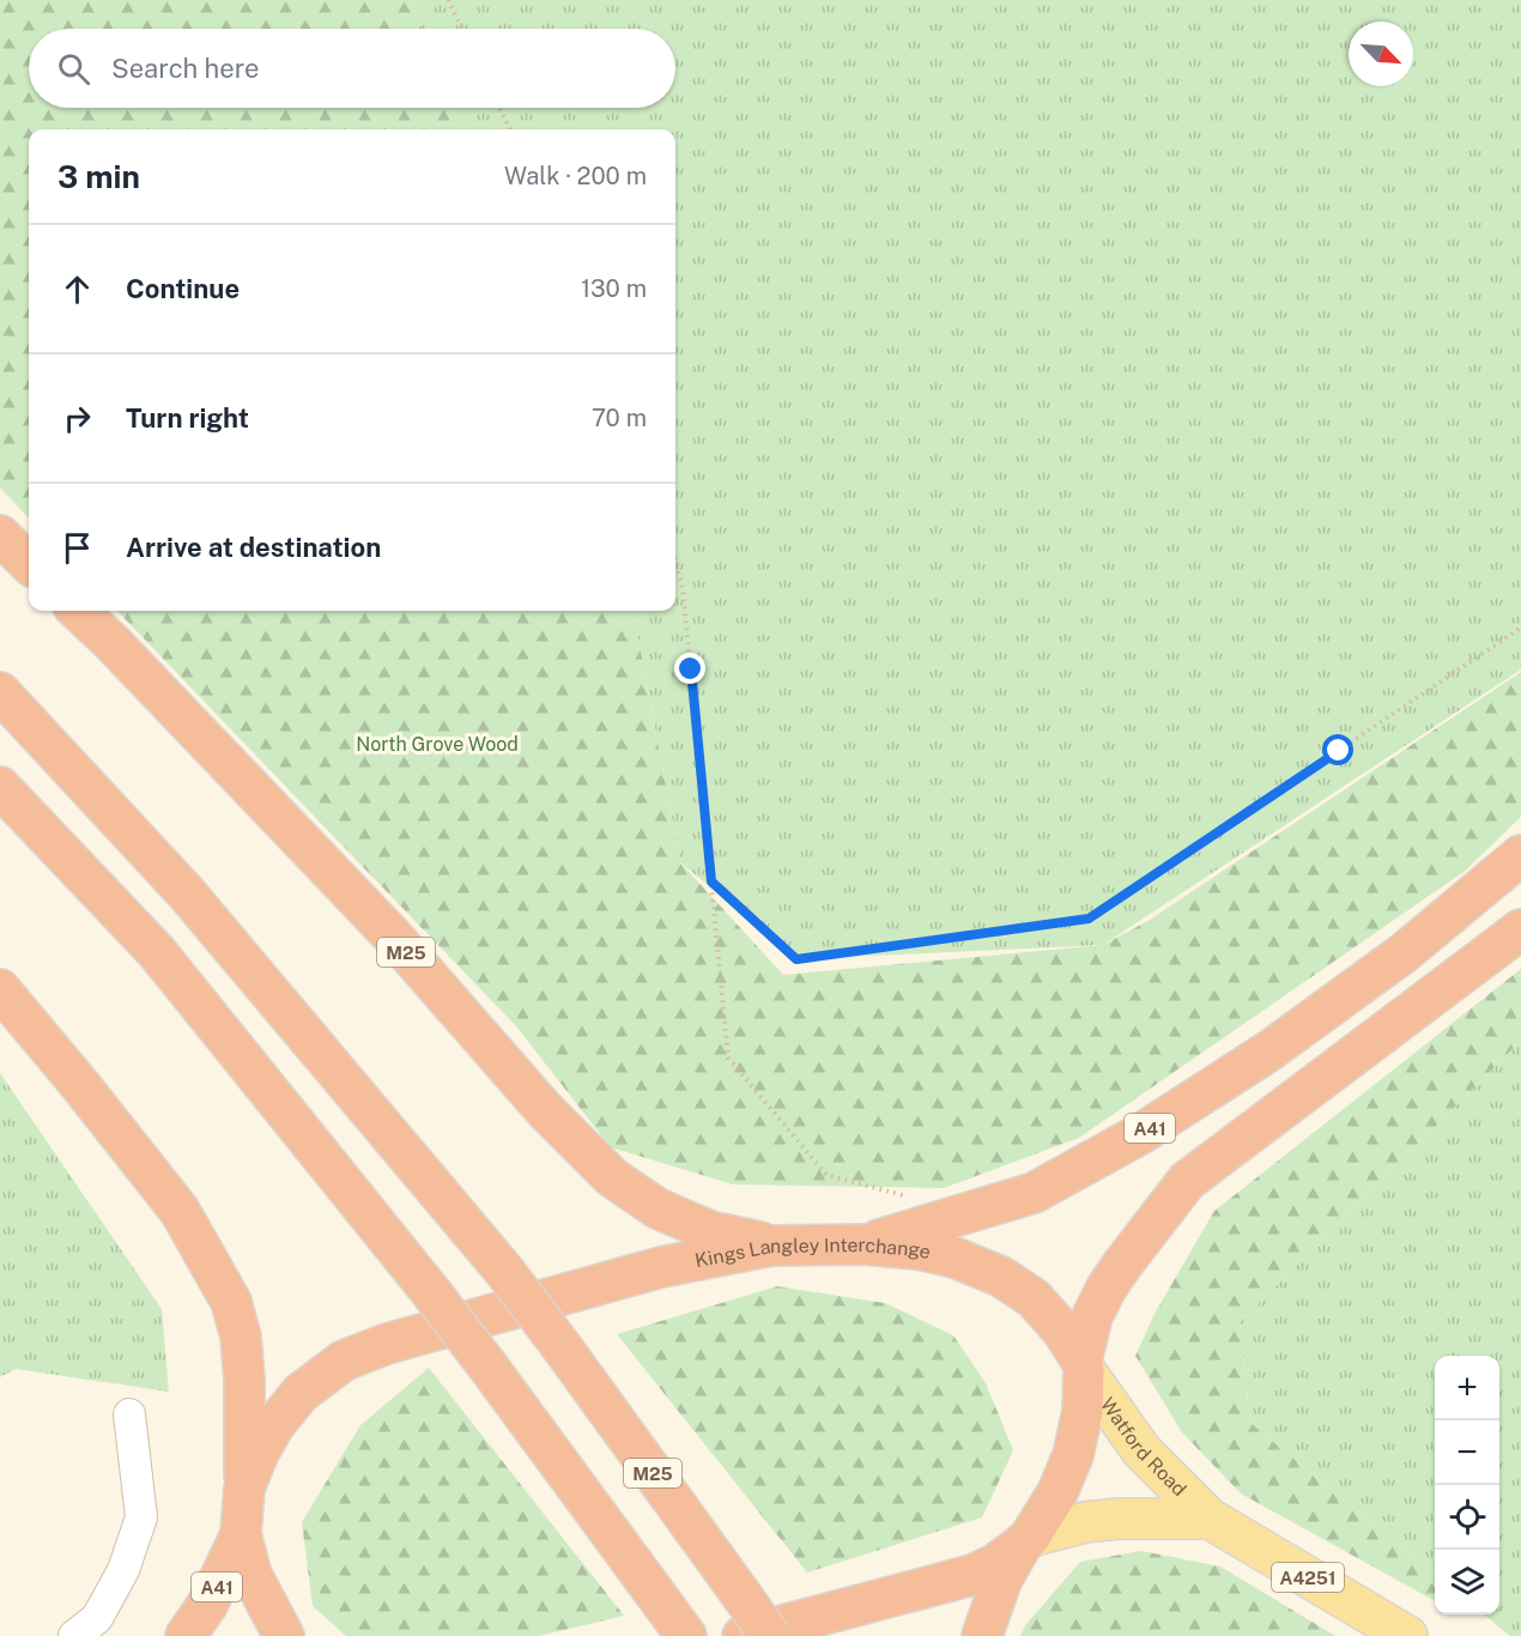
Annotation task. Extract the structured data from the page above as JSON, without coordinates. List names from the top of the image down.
{
  "streets": {
    "highway": ["M25", "A41", "Kings Langley Interchange"],
    "main road": ["Watford Road", "A4251"]
  },
  "crossings": [
    ["M25", "Kings Langley Interchange"],
    ["A41", "Kings Langley Interchange"],
    ["Kings Langley Interchange", "Watford Road"]
  ],
  "parks": ["North Grove Wood"],
  "north": "bottom right",
  "page": {
    "search": "Search here",
    "heading": ["3 min", "Walk · 200 m"],
    "list": [
      ["Continue", "130 m"],
      ["Turn right", "70 m"],
      "Arrive at destination"
    ],
    "map_buttons": ["+", "−"]
  }
}
